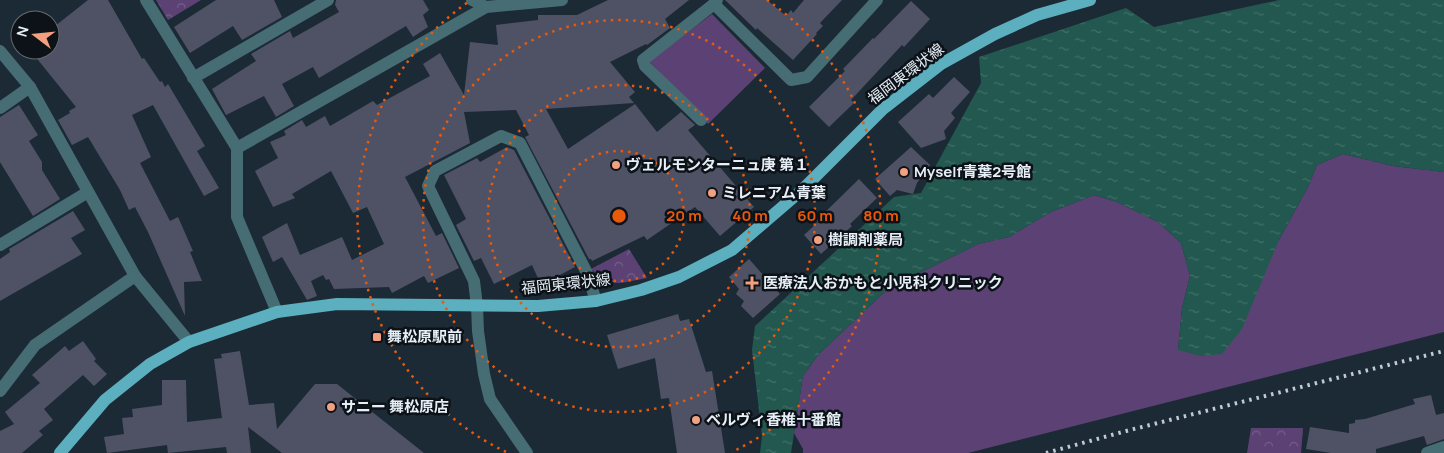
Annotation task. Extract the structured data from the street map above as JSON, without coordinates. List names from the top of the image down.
{
  "streets": {
    "main road": ["福岡東環状線"]
  },
  "places": {
    "other": [
      "ヴェルモンターニュ庚 第１",
      "Myself青葉2号館",
      "ミレニアム青葉",
      "樹調剤薬局",
      "サニー 舞松原店",
      "ベルヴィ香椎十番館"
    ],
    "health": ["医療法人おかもと小児科クリニック"],
    "transit": ["舞松原駅前"]
  },
  "north": "left",
  "rings": [
    "20 m",
    "40 m",
    "60 m",
    "80 m"
  ]
}
